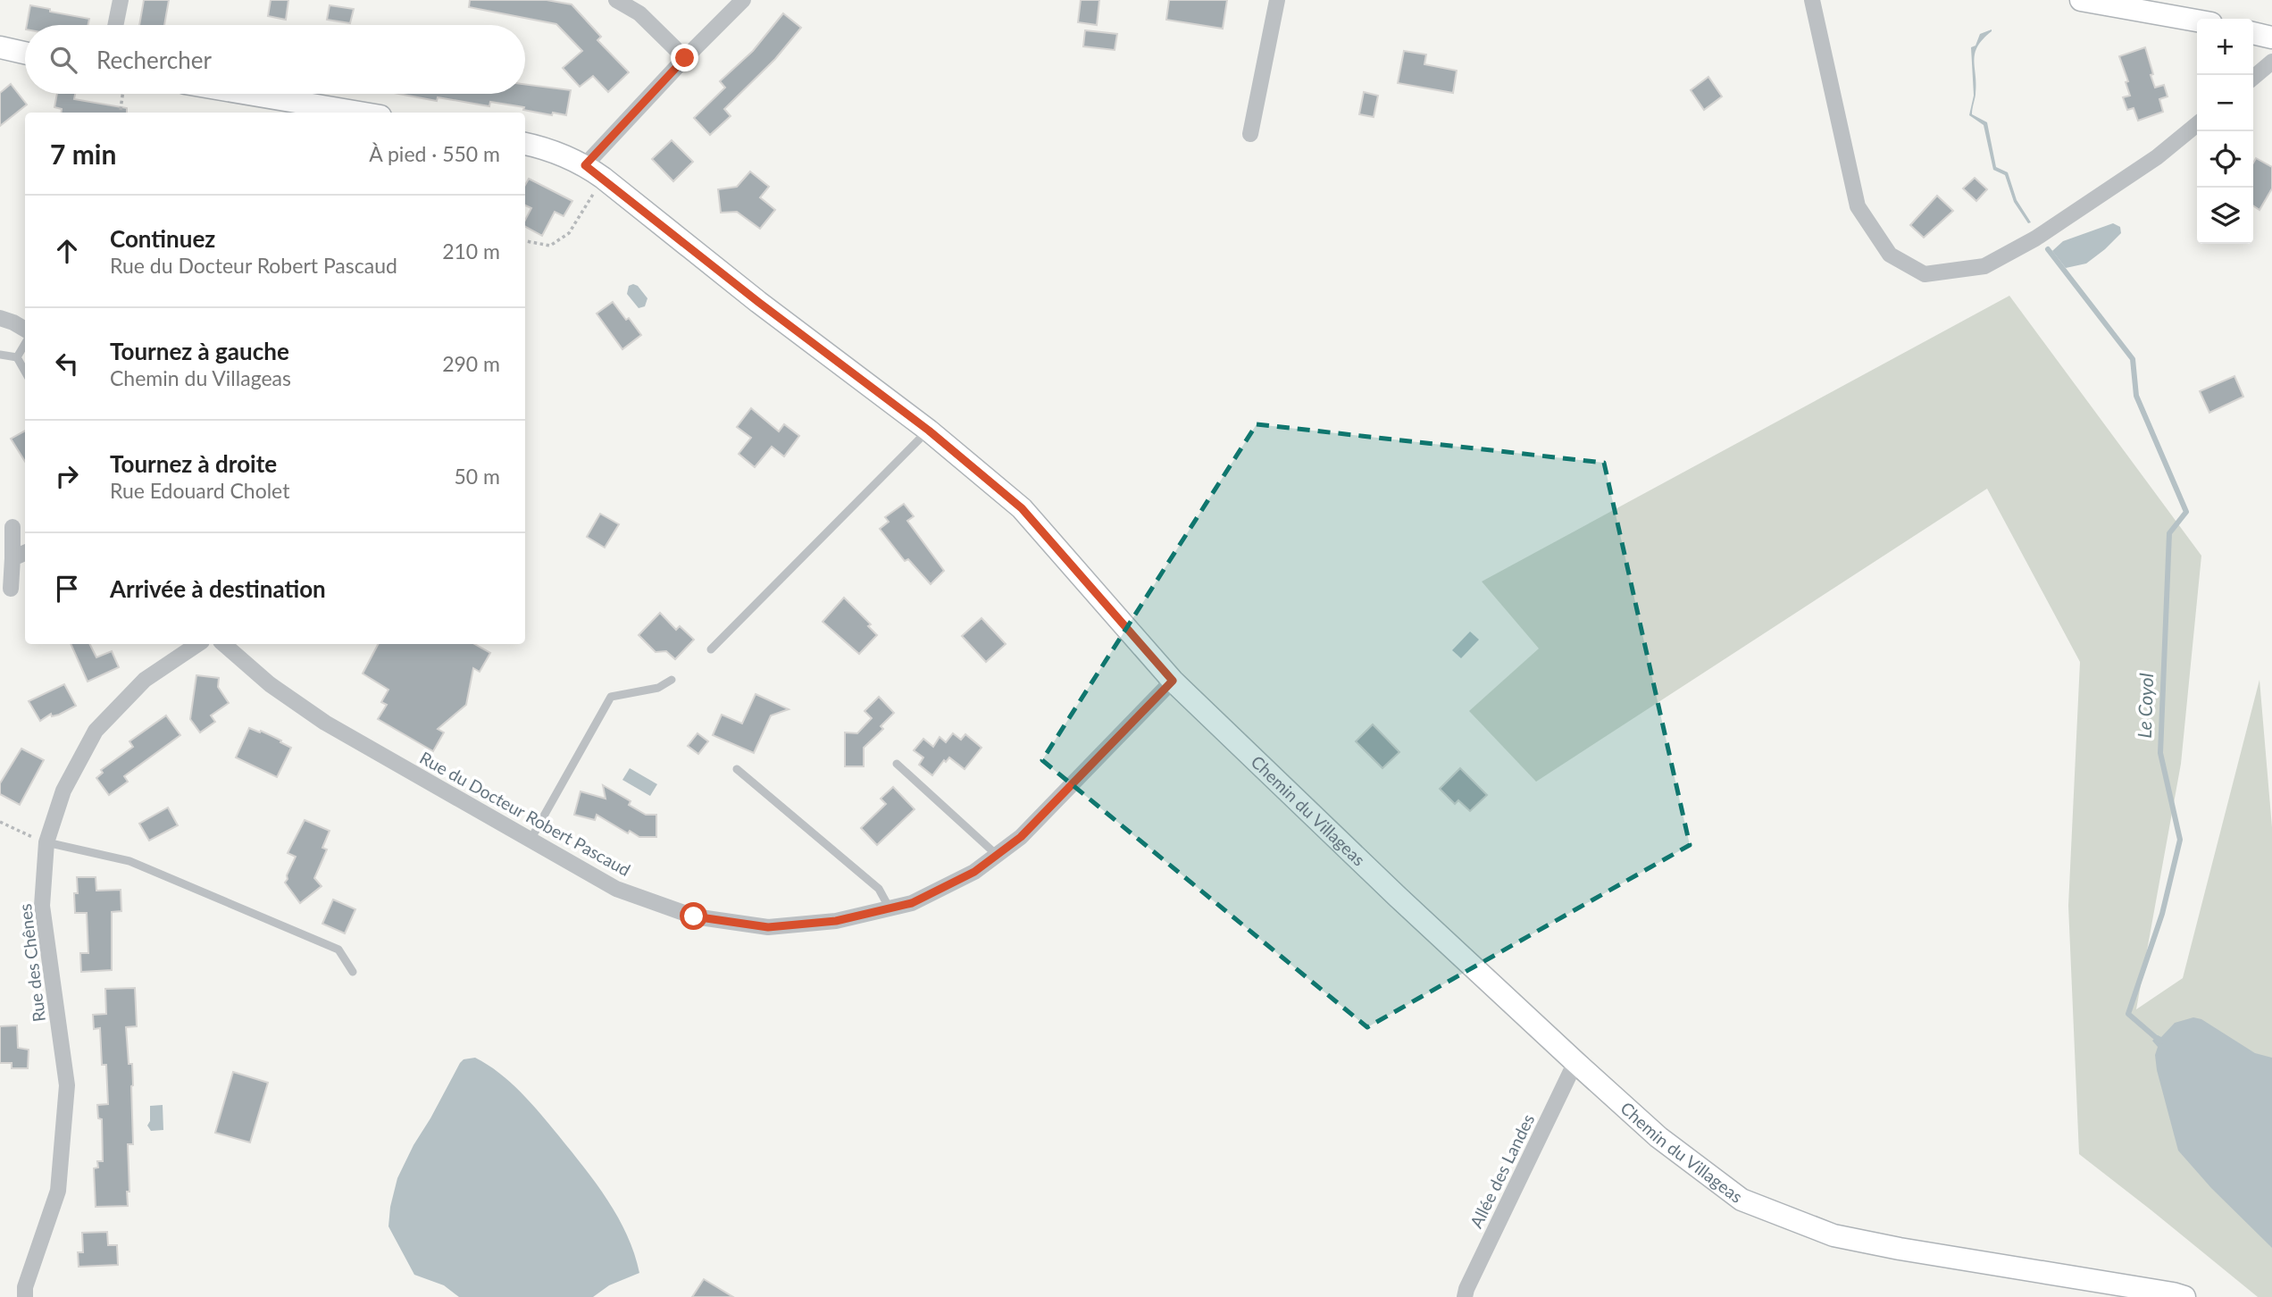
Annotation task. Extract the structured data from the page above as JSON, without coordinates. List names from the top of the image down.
{
  "streets": {
    "street": [
      "Chemin du Villageas",
      "Rue du Docteur Robert Pascaud",
      "Rue des Chênes",
      "Allée des Landes"
    ]
  },
  "crossings": [
    ["Chemin du Villageas", "Rue du Docteur Robert Pascaud"],
    ["Chemin du Villageas", "Allée des Landes"]
  ],
  "water": ["Le Coyol"],
  "page": {
    "map_buttons": ["+", "−"],
    "search": "Rechercher",
    "heading": ["7 min", "À pied · 550 m"],
    "list": [
      ["Continuez", "Rue du Docteur Robert Pascaud", "210 m"],
      ["Tournez à gauche", "Chemin du Villageas", "290 m"],
      ["Tournez à droite", "Rue Edouard Cholet", "50 m"],
      "Arrivée à destination"
    ]
  }
}
